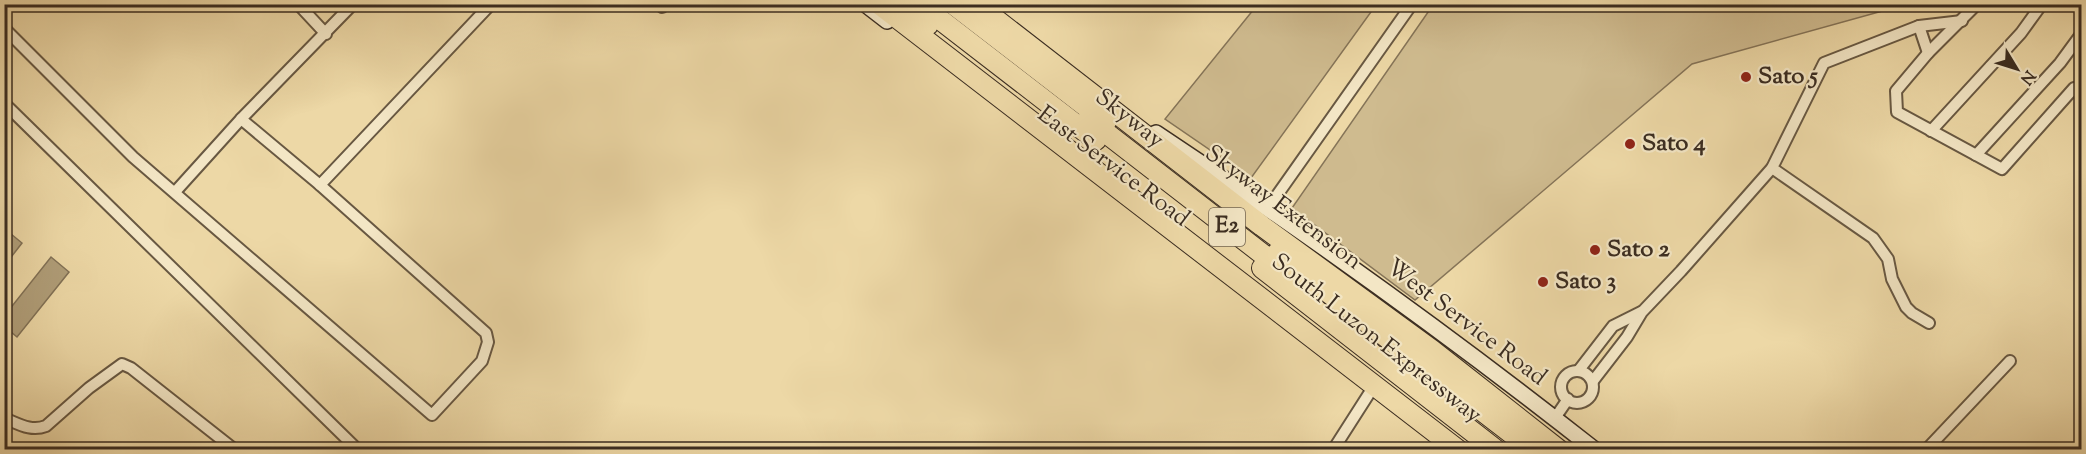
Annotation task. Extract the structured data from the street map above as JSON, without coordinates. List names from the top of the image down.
{
  "streets": {
    "highway": [
      "Skyway",
      "Skyway Extension",
      "E2",
      "South Luzon Expressway"
    ],
    "main road": ["East Service Road", "West Service Road"]
  },
  "places": [
    "Sato 5",
    "Sato 4",
    "Sato 2",
    "Sato 3"
  ],
  "north": "bottom right"
}
